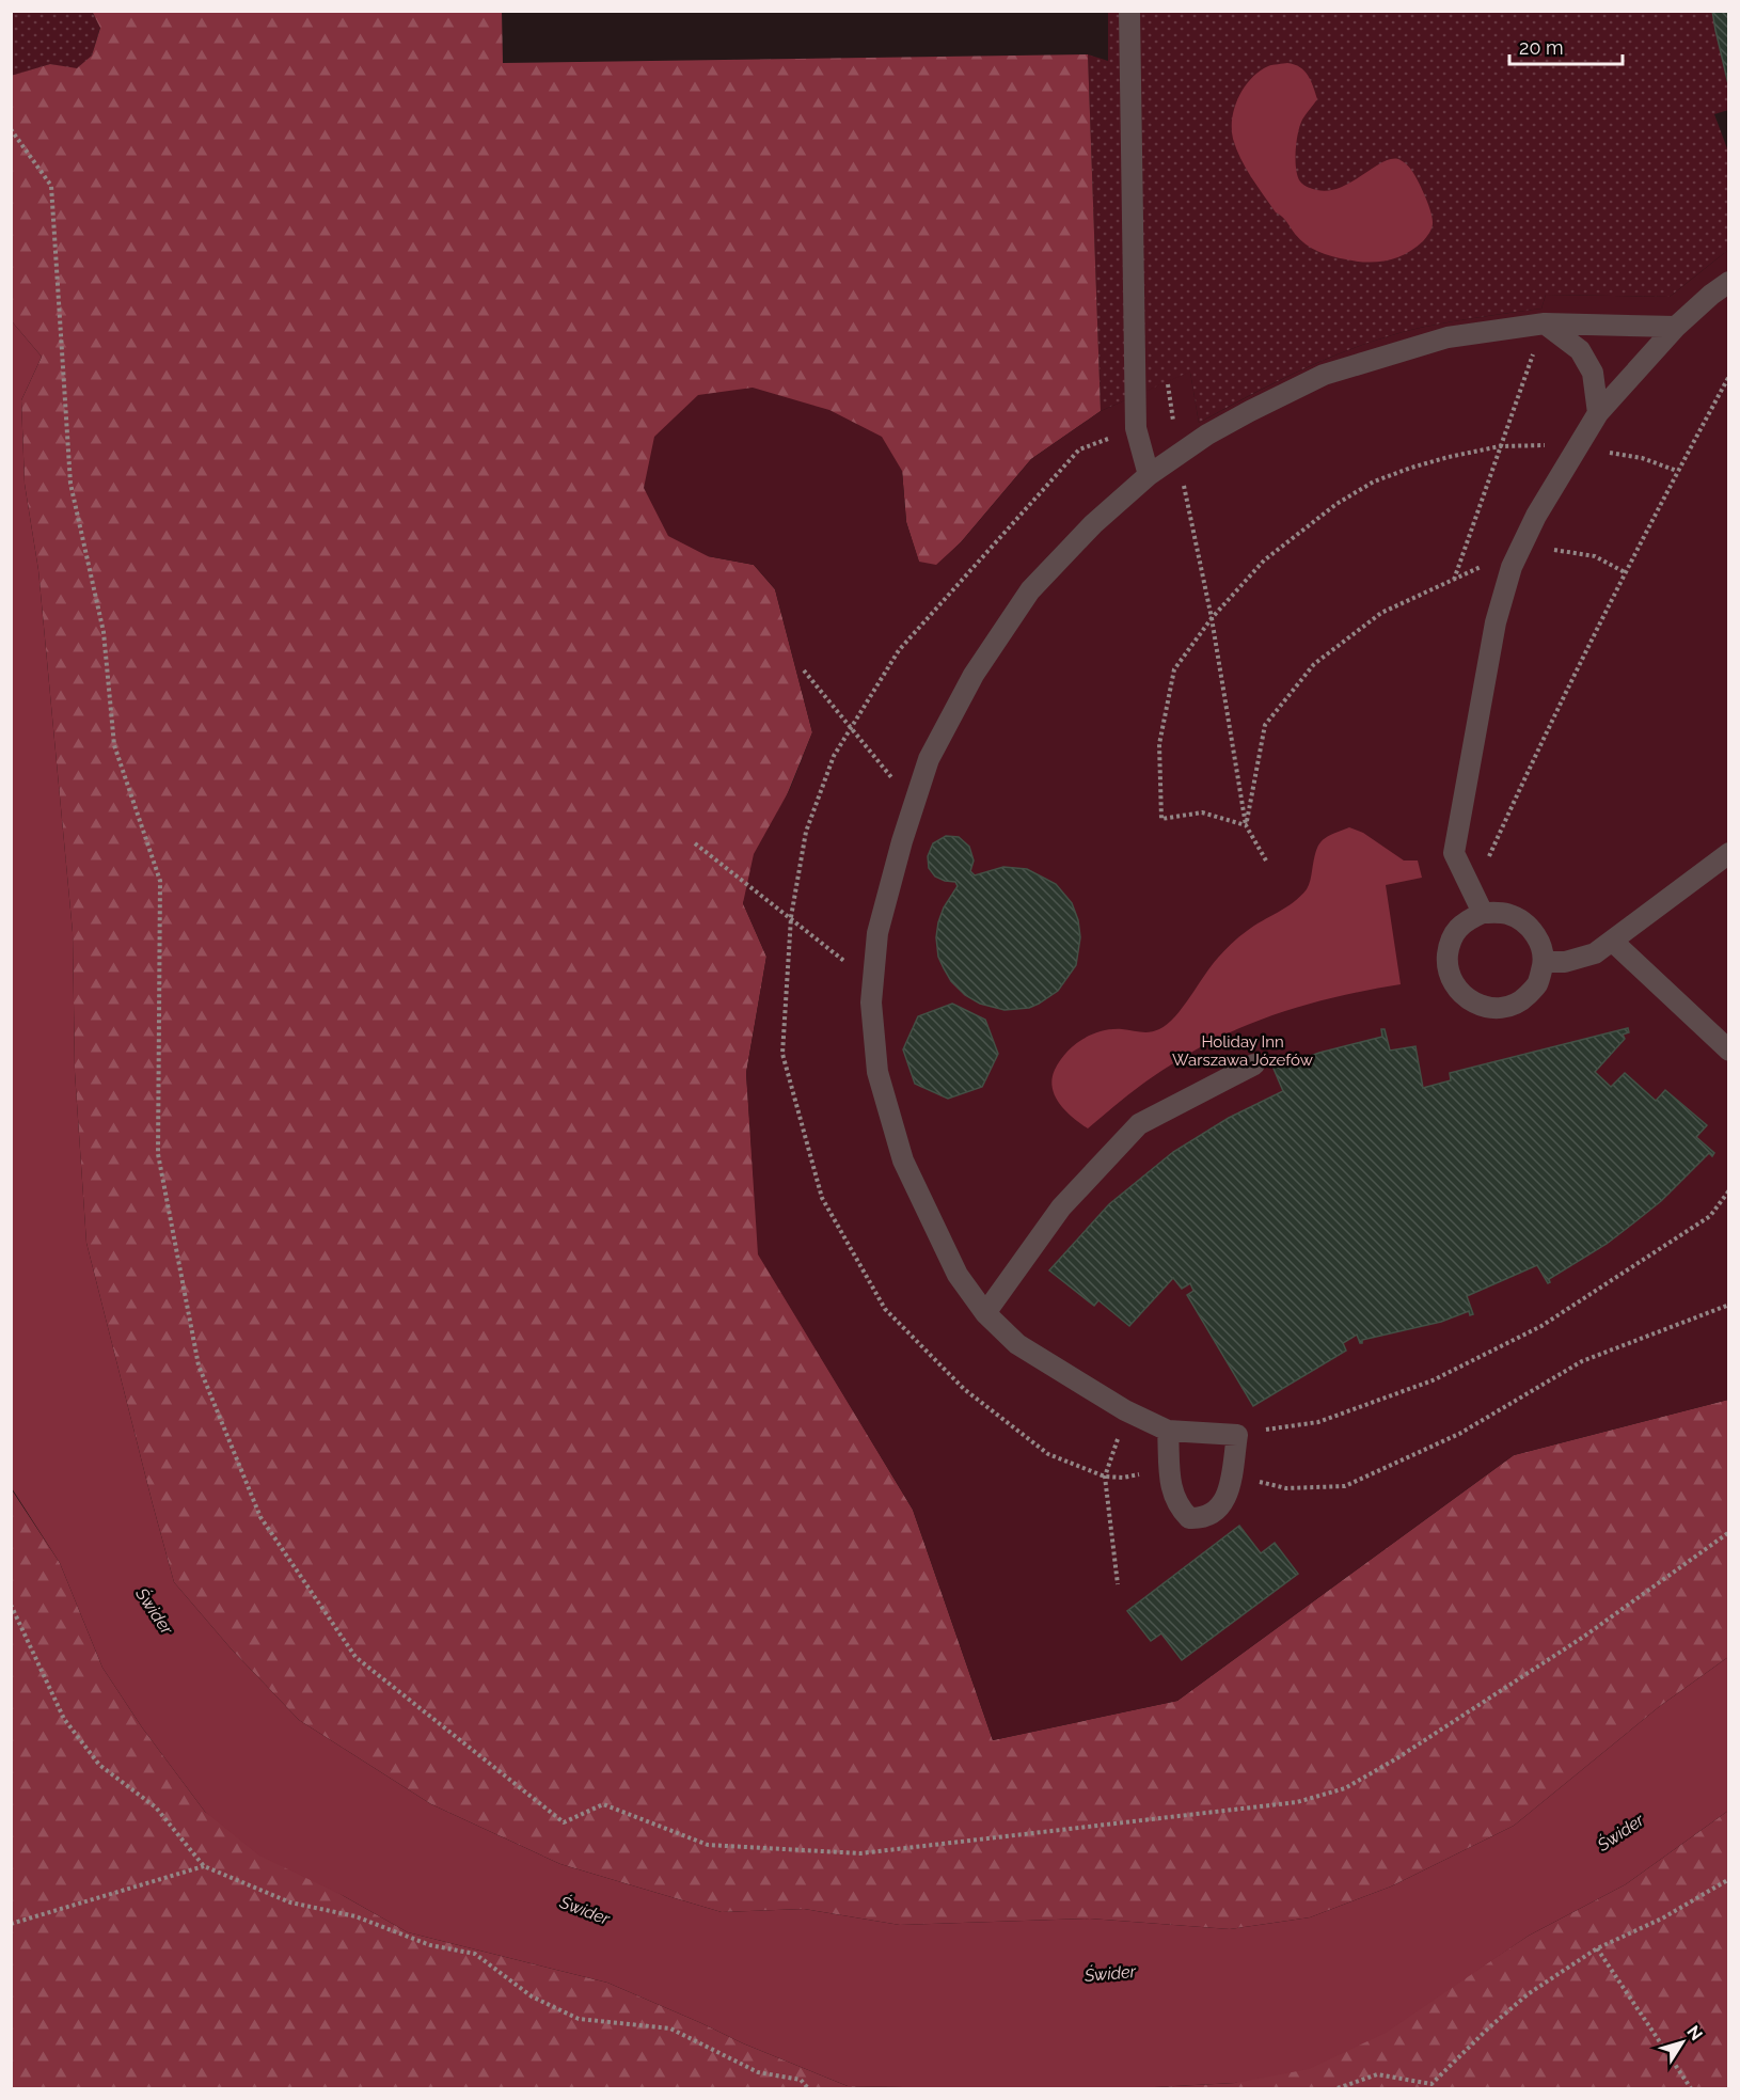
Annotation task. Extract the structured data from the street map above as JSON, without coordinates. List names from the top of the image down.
{
  "water": ["Świder"],
  "parks": ["Holiday Inn Warszawa Józefów"],
  "scale_bar": "20 m",
  "north": "top right"
}
